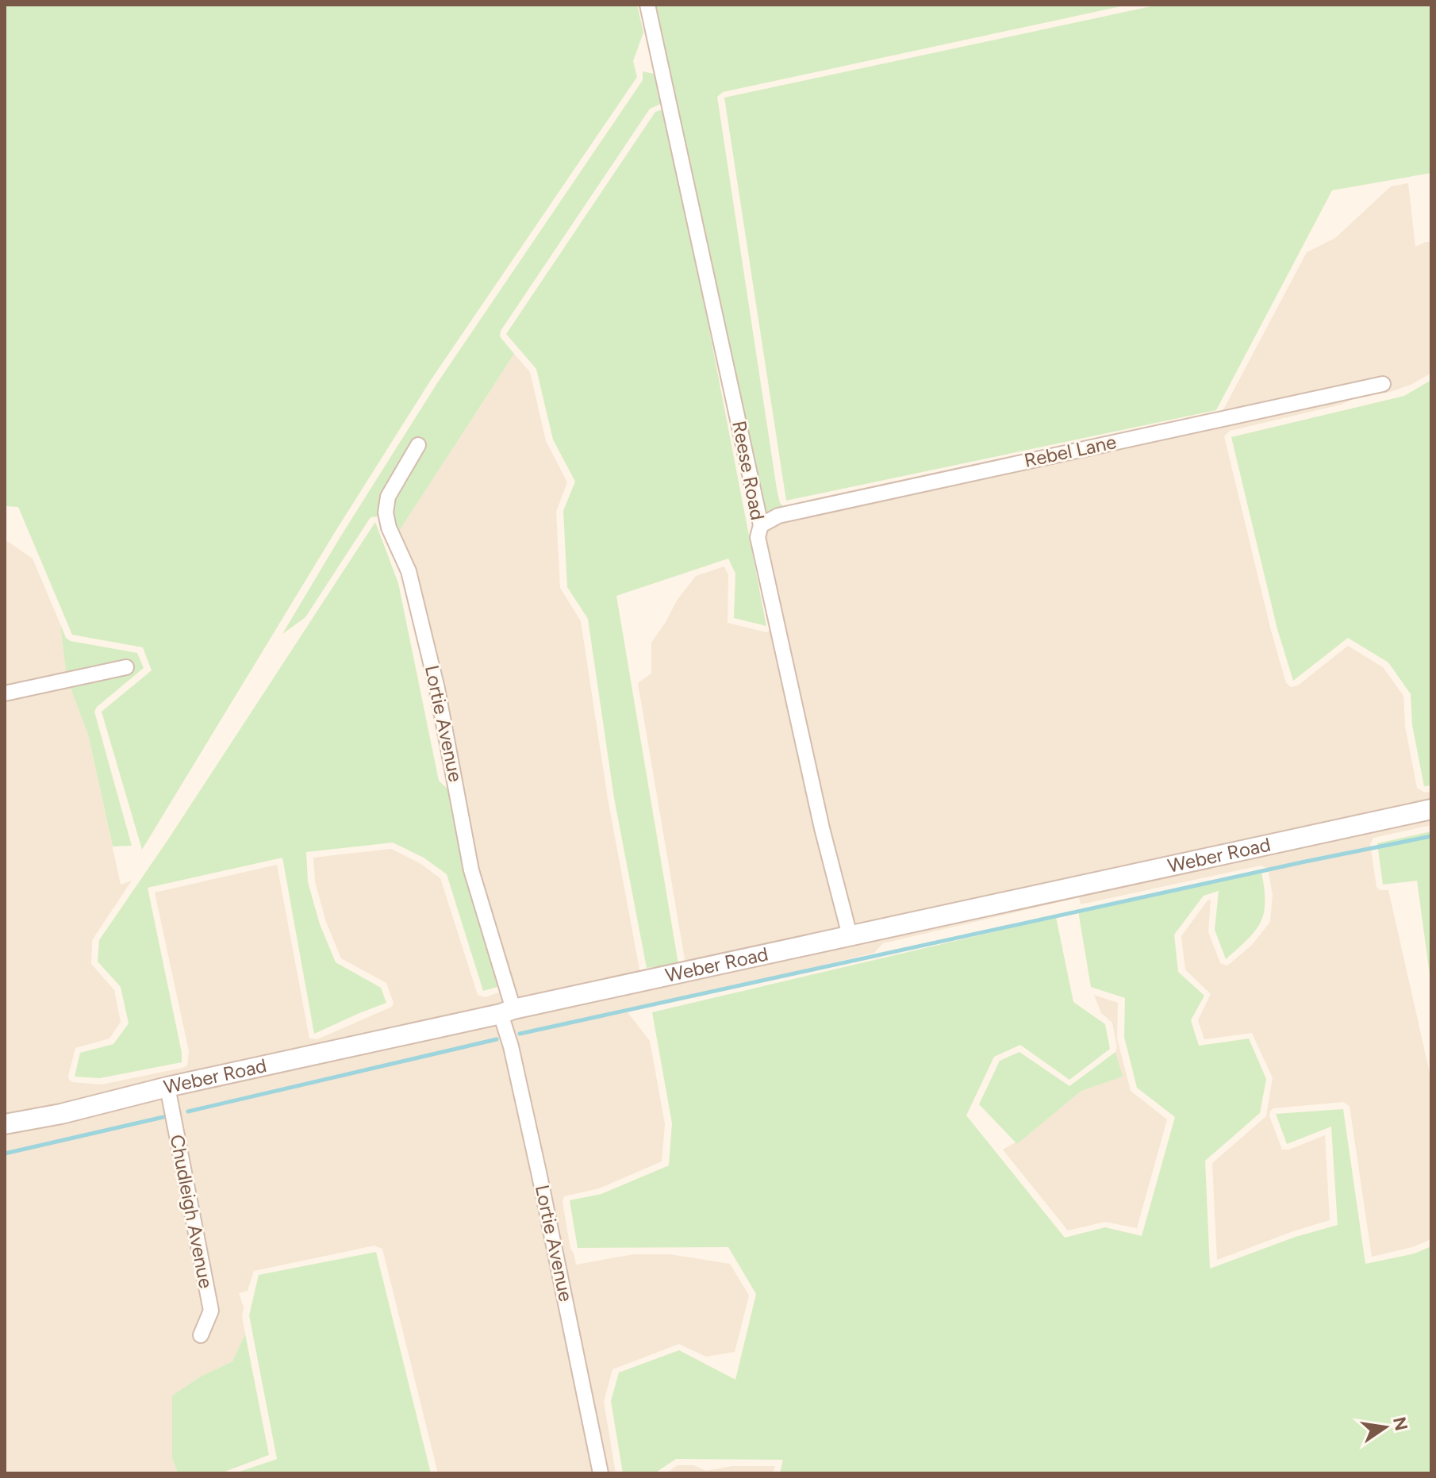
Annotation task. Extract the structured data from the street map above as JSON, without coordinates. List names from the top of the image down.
{
  "streets": {
    "street": [
      "Rebel Lane",
      "Reese Road",
      "Lortie Avenue",
      "Weber Road",
      "Chudleigh Avenue"
    ]
  },
  "crossings": [
    ["Rebel Lane", "Reese Road"],
    ["Reese Road", "Weber Road"],
    ["Lortie Avenue", "Weber Road"],
    ["Weber Road", "Chudleigh Avenue"]
  ],
  "north": "right"
}
